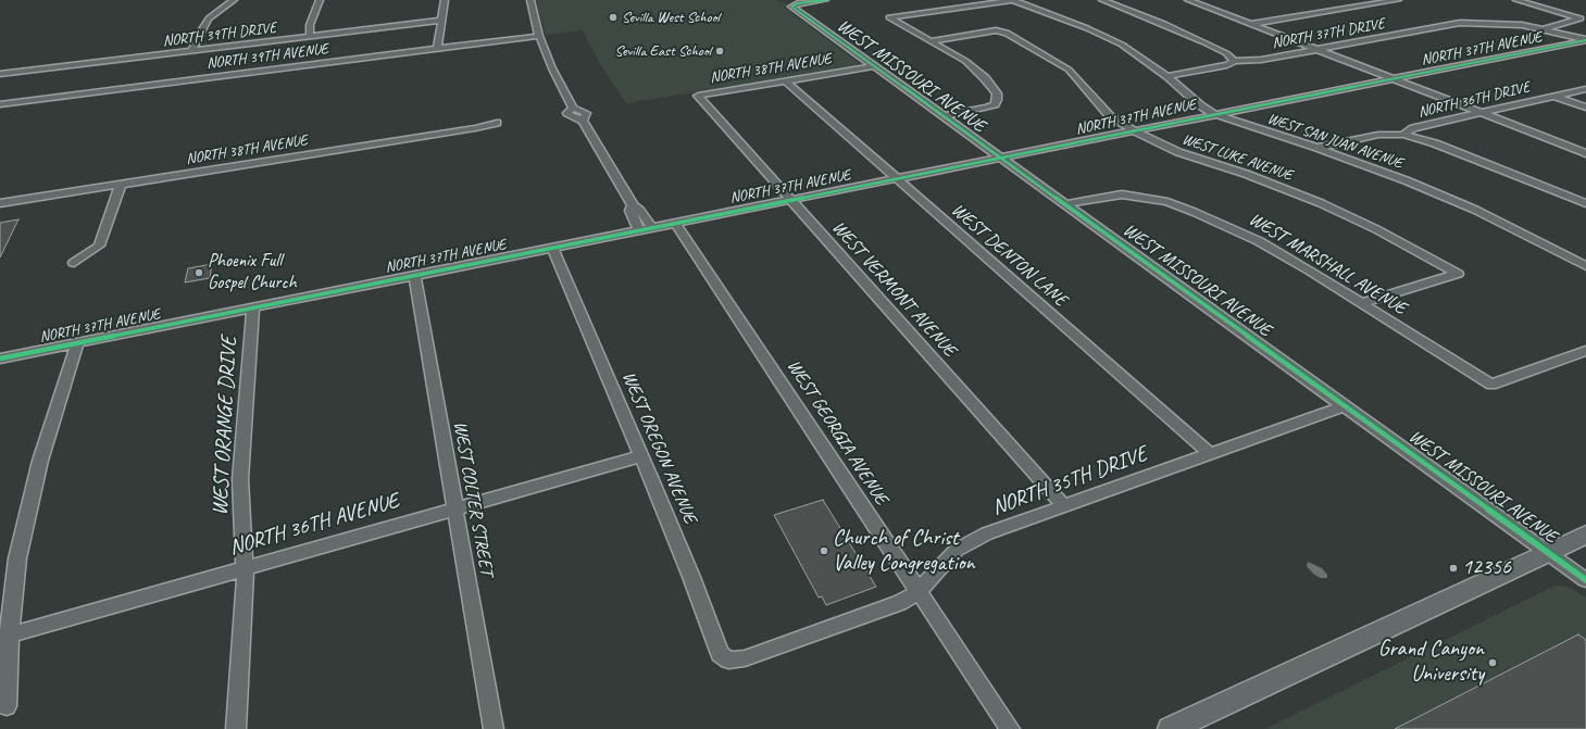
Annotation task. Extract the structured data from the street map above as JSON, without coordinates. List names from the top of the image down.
{
  "streets": {
    "street": [
      "NORTH 37TH DRIVE",
      "NORTH 39TH DRIVE",
      "NORTH 37TH AVENUE",
      "NORTH 39TH AVENUE",
      "NORTH 38TH AVENUE",
      "WEST MISSOURI AVENUE",
      "NORTH 36TH DRIVE",
      "WEST SAN JUAN AVENUE",
      "WEST LUKE AVENUE",
      "WEST DENTON LANE",
      "WEST MARSHALL AVENUE",
      "WEST VERMONT AVENUE",
      "WEST ORANGE DRIVE",
      "WEST GEORGIA AVENUE",
      "WEST OREGON AVENUE",
      "NORTH 35TH DRIVE",
      "WEST COLTER STREET",
      "NORTH 36TH AVENUE"
    ]
  },
  "crossings": [
    ["NORTH 37TH DRIVE", "NORTH 37TH AVENUE"],
    ["NORTH 37TH DRIVE", "WEST SAN JUAN AVENUE"],
    ["NORTH 37TH AVENUE", "WEST MISSOURI AVENUE"],
    ["NORTH 37TH AVENUE", "WEST SAN JUAN AVENUE"],
    ["NORTH 37TH AVENUE", "WEST LUKE AVENUE"],
    ["NORTH 37TH AVENUE", "WEST DENTON LANE"],
    ["NORTH 37TH AVENUE", "WEST VERMONT AVENUE"],
    ["NORTH 37TH AVENUE", "WEST ORANGE DRIVE"],
    ["NORTH 37TH AVENUE", "WEST GEORGIA AVENUE"],
    ["NORTH 37TH AVENUE", "WEST OREGON AVENUE"],
    ["NORTH 37TH AVENUE", "WEST COLTER STREET"],
    ["NORTH 38TH AVENUE", "WEST MISSOURI AVENUE"],
    ["NORTH 38TH AVENUE", "WEST DENTON LANE"],
    ["NORTH 38TH AVENUE", "WEST VERMONT AVENUE"],
    ["WEST MISSOURI AVENUE", "WEST MARSHALL AVENUE"],
    ["WEST MISSOURI AVENUE", "NORTH 35TH DRIVE"],
    ["NORTH 36TH DRIVE", "WEST SAN JUAN AVENUE"],
    ["WEST LUKE AVENUE", "WEST MARSHALL AVENUE"],
    ["WEST DENTON LANE", "NORTH 35TH DRIVE"],
    ["WEST VERMONT AVENUE", "NORTH 35TH DRIVE"],
    ["WEST ORANGE DRIVE", "NORTH 36TH AVENUE"],
    ["WEST GEORGIA AVENUE", "NORTH 35TH DRIVE"],
    ["WEST OREGON AVENUE", "NORTH 35TH DRIVE"],
    ["WEST OREGON AVENUE", "NORTH 36TH AVENUE"],
    ["WEST COLTER STREET", "NORTH 36TH AVENUE"]
  ],
  "places": [
    "Sevilla West School",
    "Sevilla East School",
    "Phoenix Full Gospel Church",
    "Church of Christ Valley Congregation",
    "12356",
    "Grand Canyon University"
  ]
}
